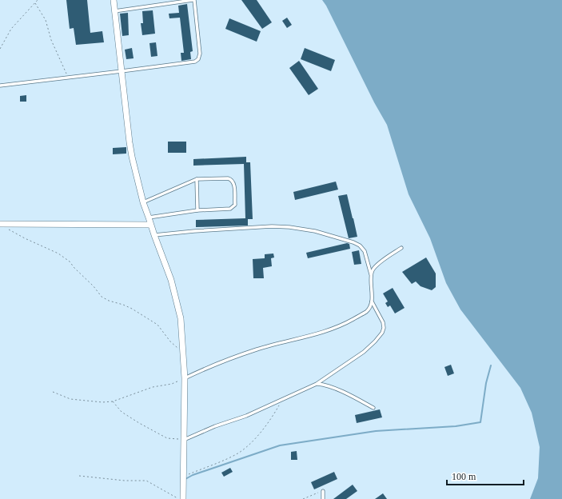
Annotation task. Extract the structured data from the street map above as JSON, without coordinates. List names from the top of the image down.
{
  "scale_bar": "100 m"
}
